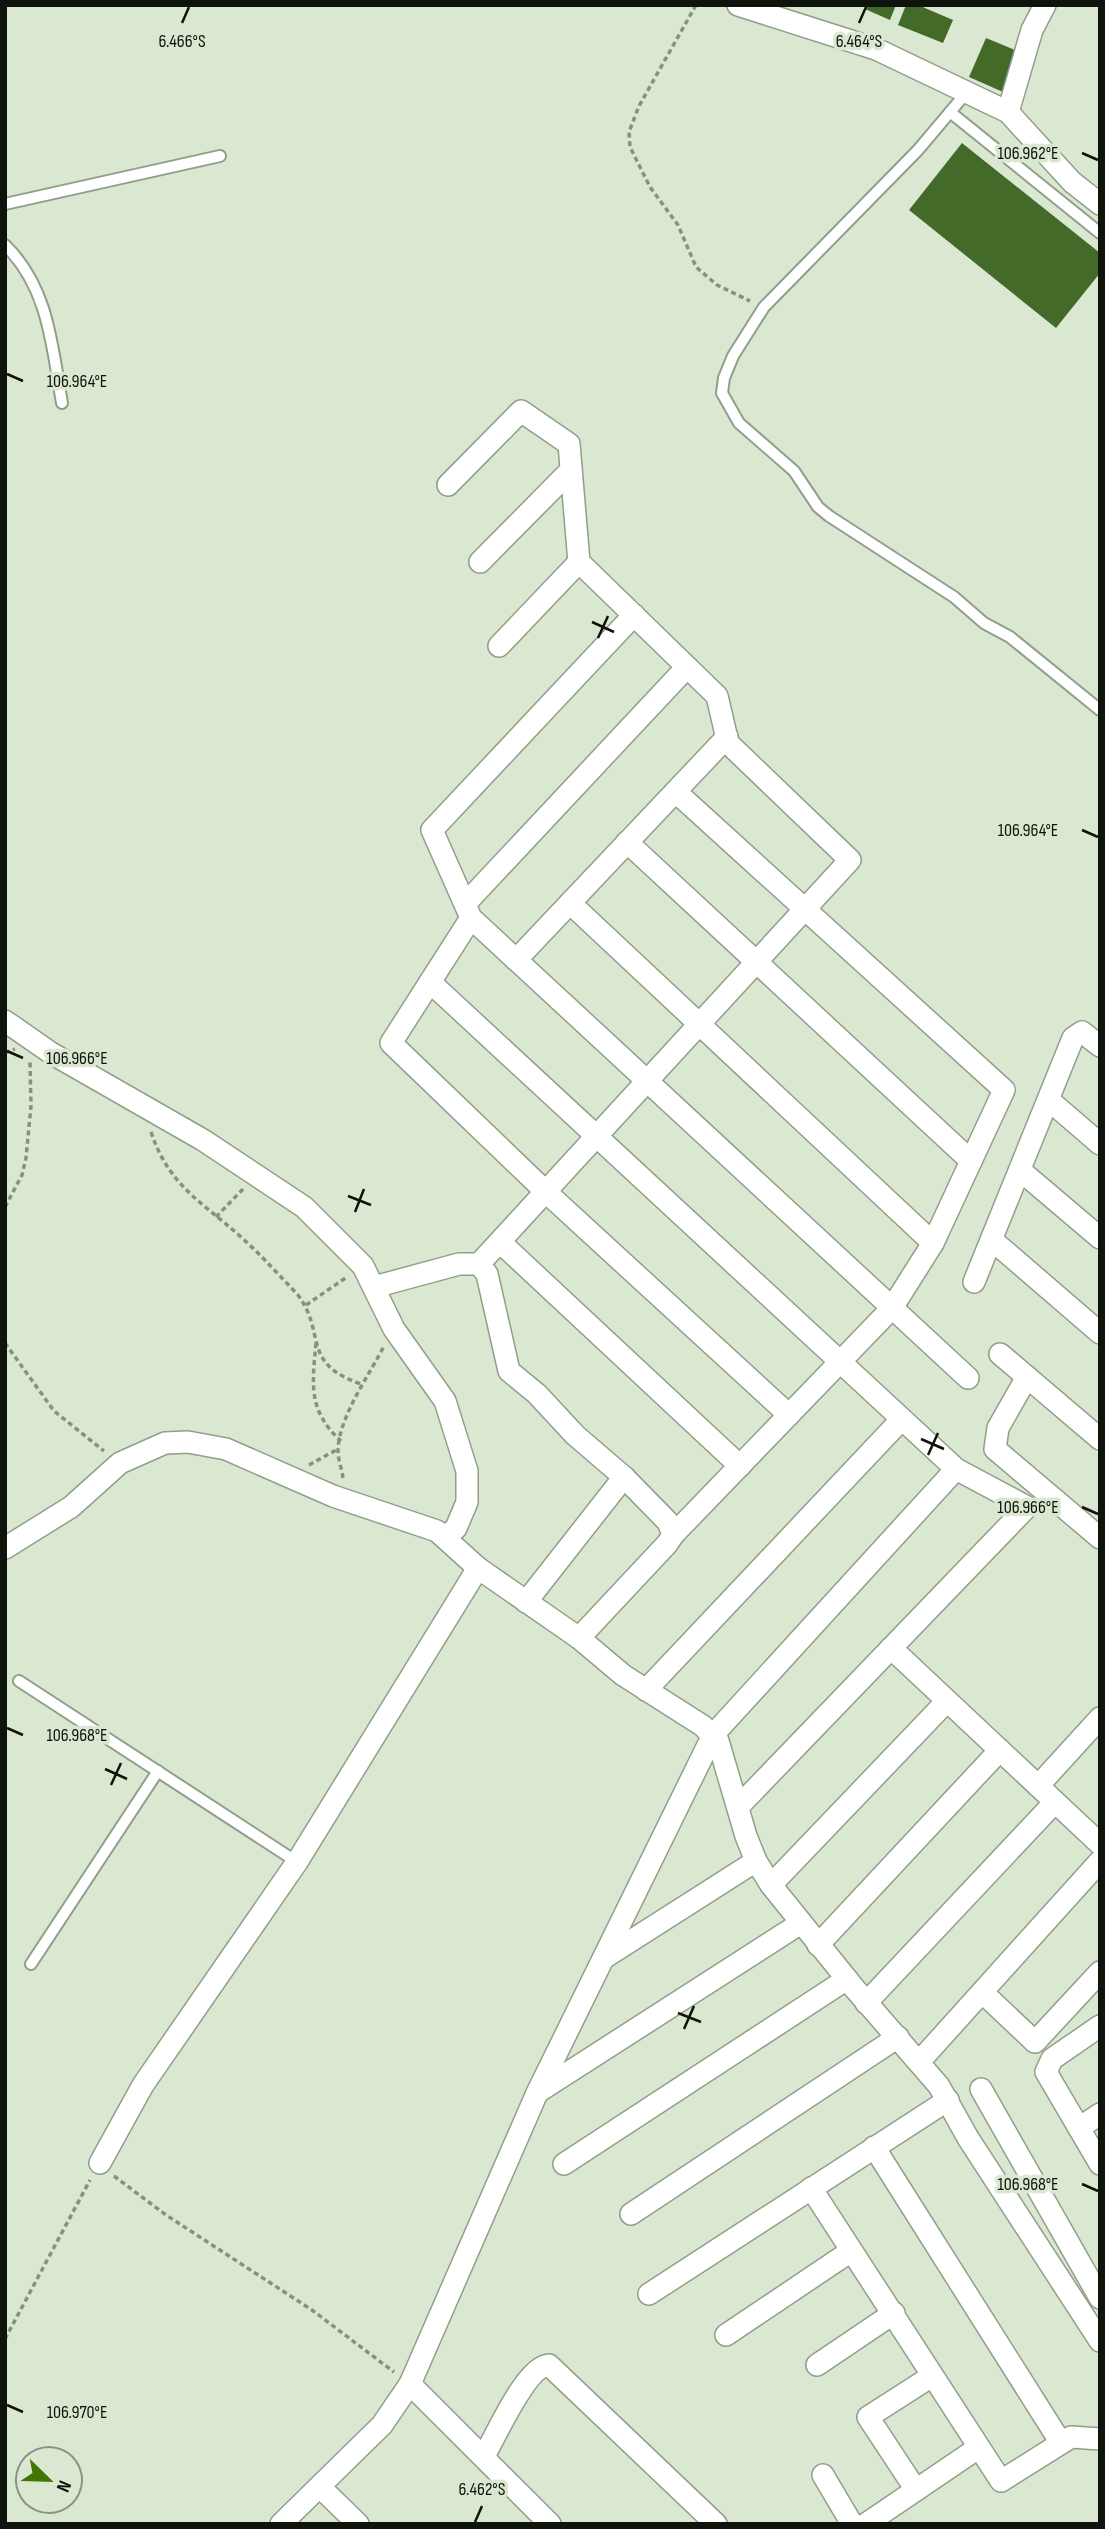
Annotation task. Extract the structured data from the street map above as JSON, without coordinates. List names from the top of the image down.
{
  "north": "bottom right",
  "coordinates": [
    "6.466°S",
    "6.464°S",
    "106.962°E",
    "106.964°E",
    "106.966°E",
    "106.968°E",
    "106.970°E",
    "6.462°S"
  ]
}
